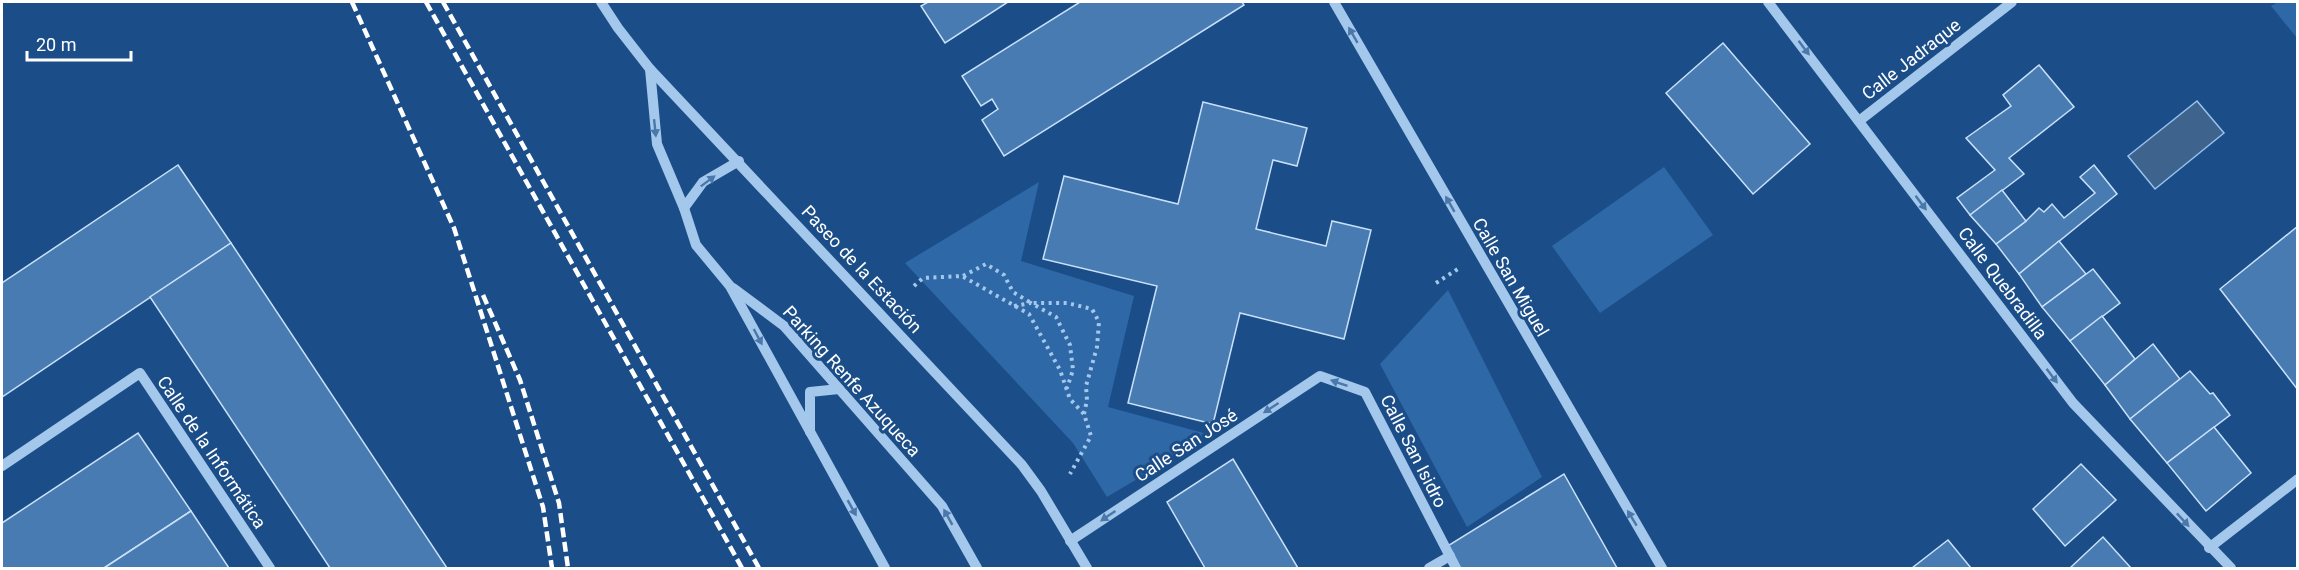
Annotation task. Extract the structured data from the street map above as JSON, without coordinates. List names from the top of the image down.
{
  "streets": {
    "street": [
      "Calle Jadraque",
      "Paseo de la Estación",
      "Calle San Miguel",
      "Calle Quebradilla",
      "Parking Renfe Azuqueca",
      "Calle San José",
      "Calle San Isidro",
      "Calle de la Informática"
    ]
  },
  "crossings": [
    ["Calle Jadraque", "Calle Quebradilla"],
    ["Paseo de la Estación", "Calle San José"],
    ["Calle San José", "Calle San Isidro"]
  ],
  "one_way": [
    "Calle San Miguel",
    "Calle Quebradilla",
    "Calle San José",
    "Calle San Isidro"
  ],
  "scale_bar": "20 m"
}
